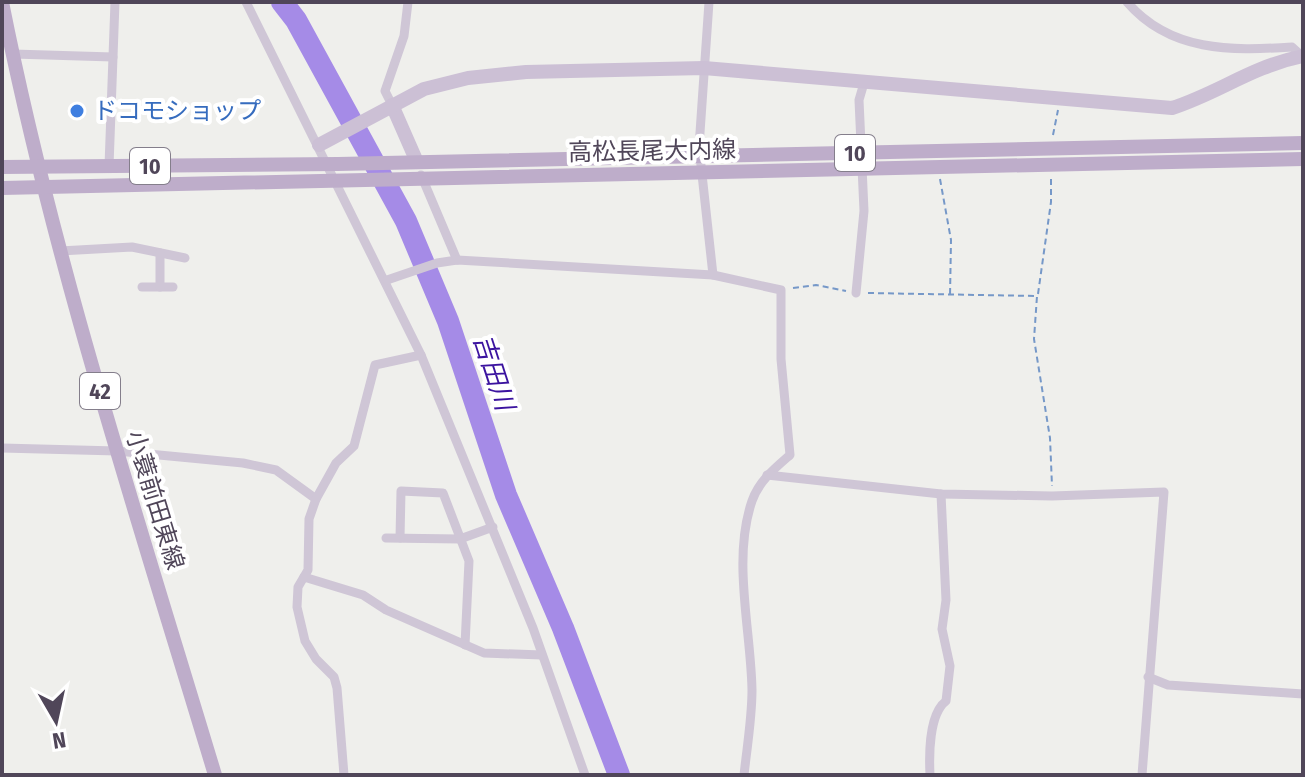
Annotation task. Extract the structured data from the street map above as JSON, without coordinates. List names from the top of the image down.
{
  "streets": {
    "main road": [
      "高松長尾大内線",
      "10",
      "42",
      "小蓑前田東線"
    ]
  },
  "crossings": [
    ["高松長尾大内線", "小蓑前田東線"]
  ],
  "water": ["吉田川"],
  "places": ["ドコモショップ"],
  "north": "bottom"
}
